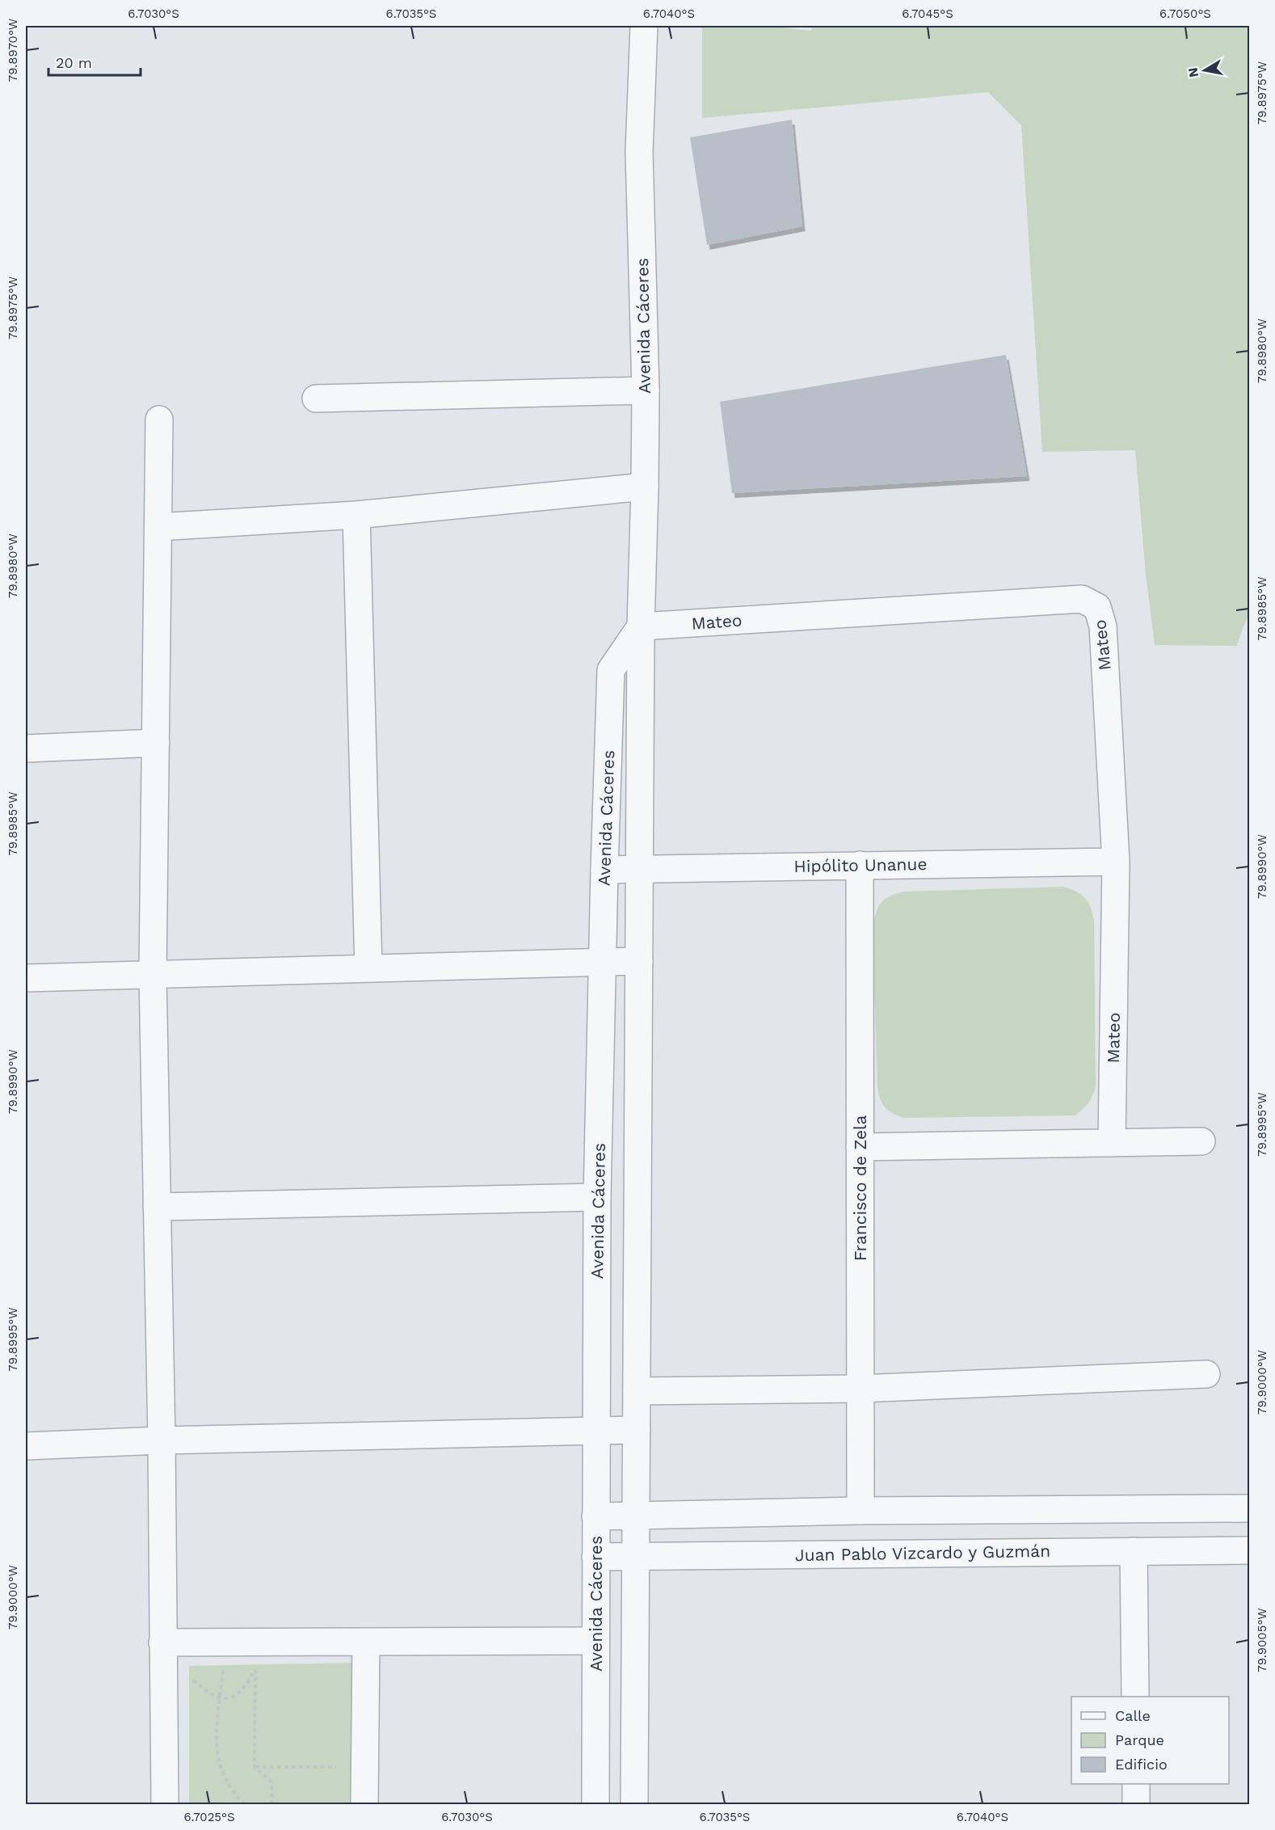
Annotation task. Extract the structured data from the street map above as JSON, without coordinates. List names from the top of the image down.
{
  "streets": {
    "street": [
      "Avenida Cáceres",
      "Mateo",
      "Hipólito Unanue",
      "Francisco de Zela",
      "Juan Pablo Vizcardo y Guzmán"
    ]
  },
  "crossings": [
    ["Avenida Cáceres", "Mateo"],
    ["Avenida Cáceres", "Hipólito Unanue"],
    ["Avenida Cáceres", "Juan Pablo Vizcardo y Guzmán"],
    ["Mateo", "Hipólito Unanue"],
    ["Hipólito Unanue", "Francisco de Zela"]
  ],
  "legend": ["Calle", "Parque", "Edificio"],
  "scale_bar": "20 m",
  "north": "left",
  "coordinates": [
    "6.7030°S",
    "6.7035°S",
    "6.7040°S",
    "6.7045°S",
    "6.7050°S",
    "79.8970°W",
    "79.8975°W",
    "79.8980°W",
    "79.8985°W",
    "79.8990°W",
    "79.8995°W",
    "79.9000°W",
    "79.9005°W",
    "6.7025°S"
  ]
}
